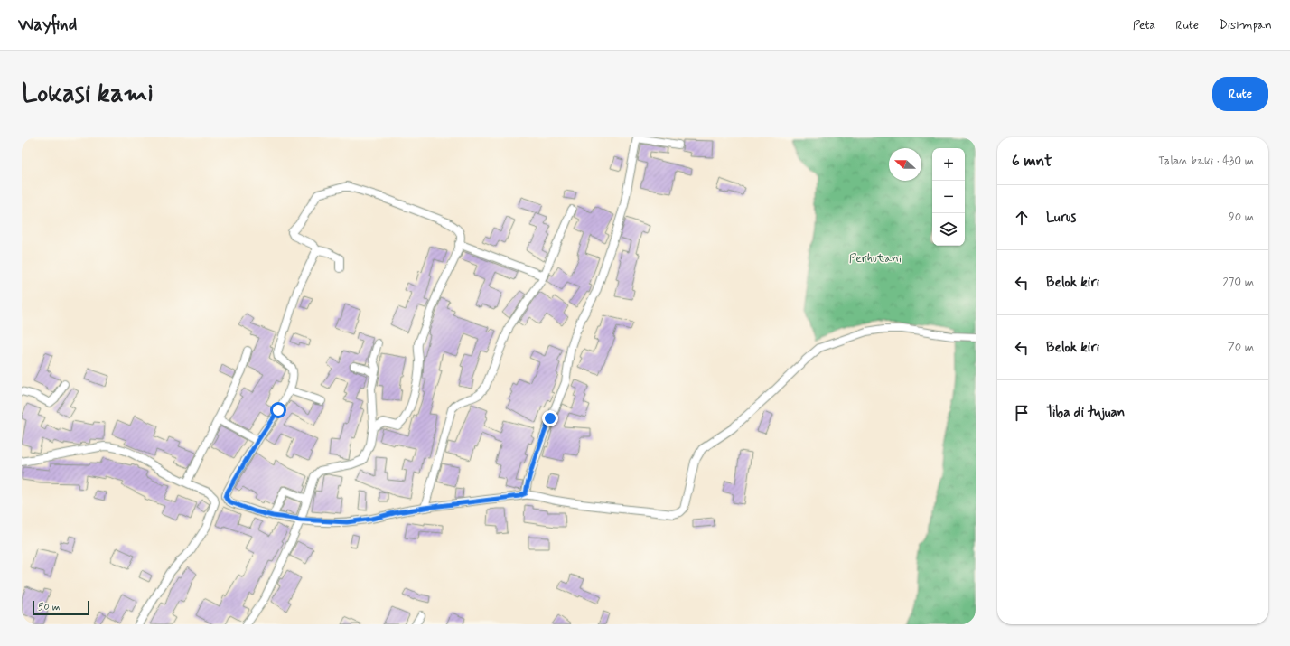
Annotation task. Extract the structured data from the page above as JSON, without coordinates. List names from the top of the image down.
{
  "parks": ["Perhutani"],
  "scale_bar": "50 m",
  "north": "left",
  "page": {
    "header": "Wayfind",
    "nav": ["Peta", "Rute", "Disimpan"],
    "buttons": "Rute",
    "title": "Lokasi kami",
    "heading": ["6 mnt", "Jalan kaki · 430 m"],
    "map_buttons": ["+", "−"],
    "list": [
      ["Lurus", "90 m"],
      ["Belok kiri", "270 m"],
      ["Belok kiri", "70 m"],
      "Tiba di tujuan"
    ],
    "scale": "50 m"
  }
}
